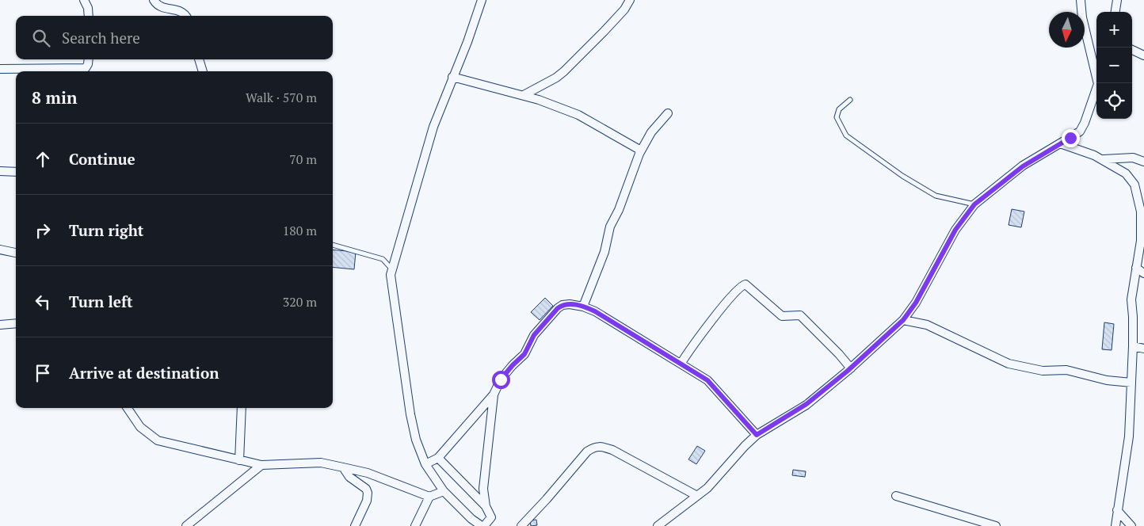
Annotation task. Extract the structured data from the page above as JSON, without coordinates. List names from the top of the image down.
{
  "north": "bottom",
  "page": {
    "map_buttons": ["+", "−"],
    "search": "Search here",
    "heading": ["8 min", "Walk · 570 m"],
    "list": [
      ["Continue", "70 m"],
      ["Turn right", "180 m"],
      ["Turn left", "320 m"],
      "Arrive at destination"
    ]
  }
}
